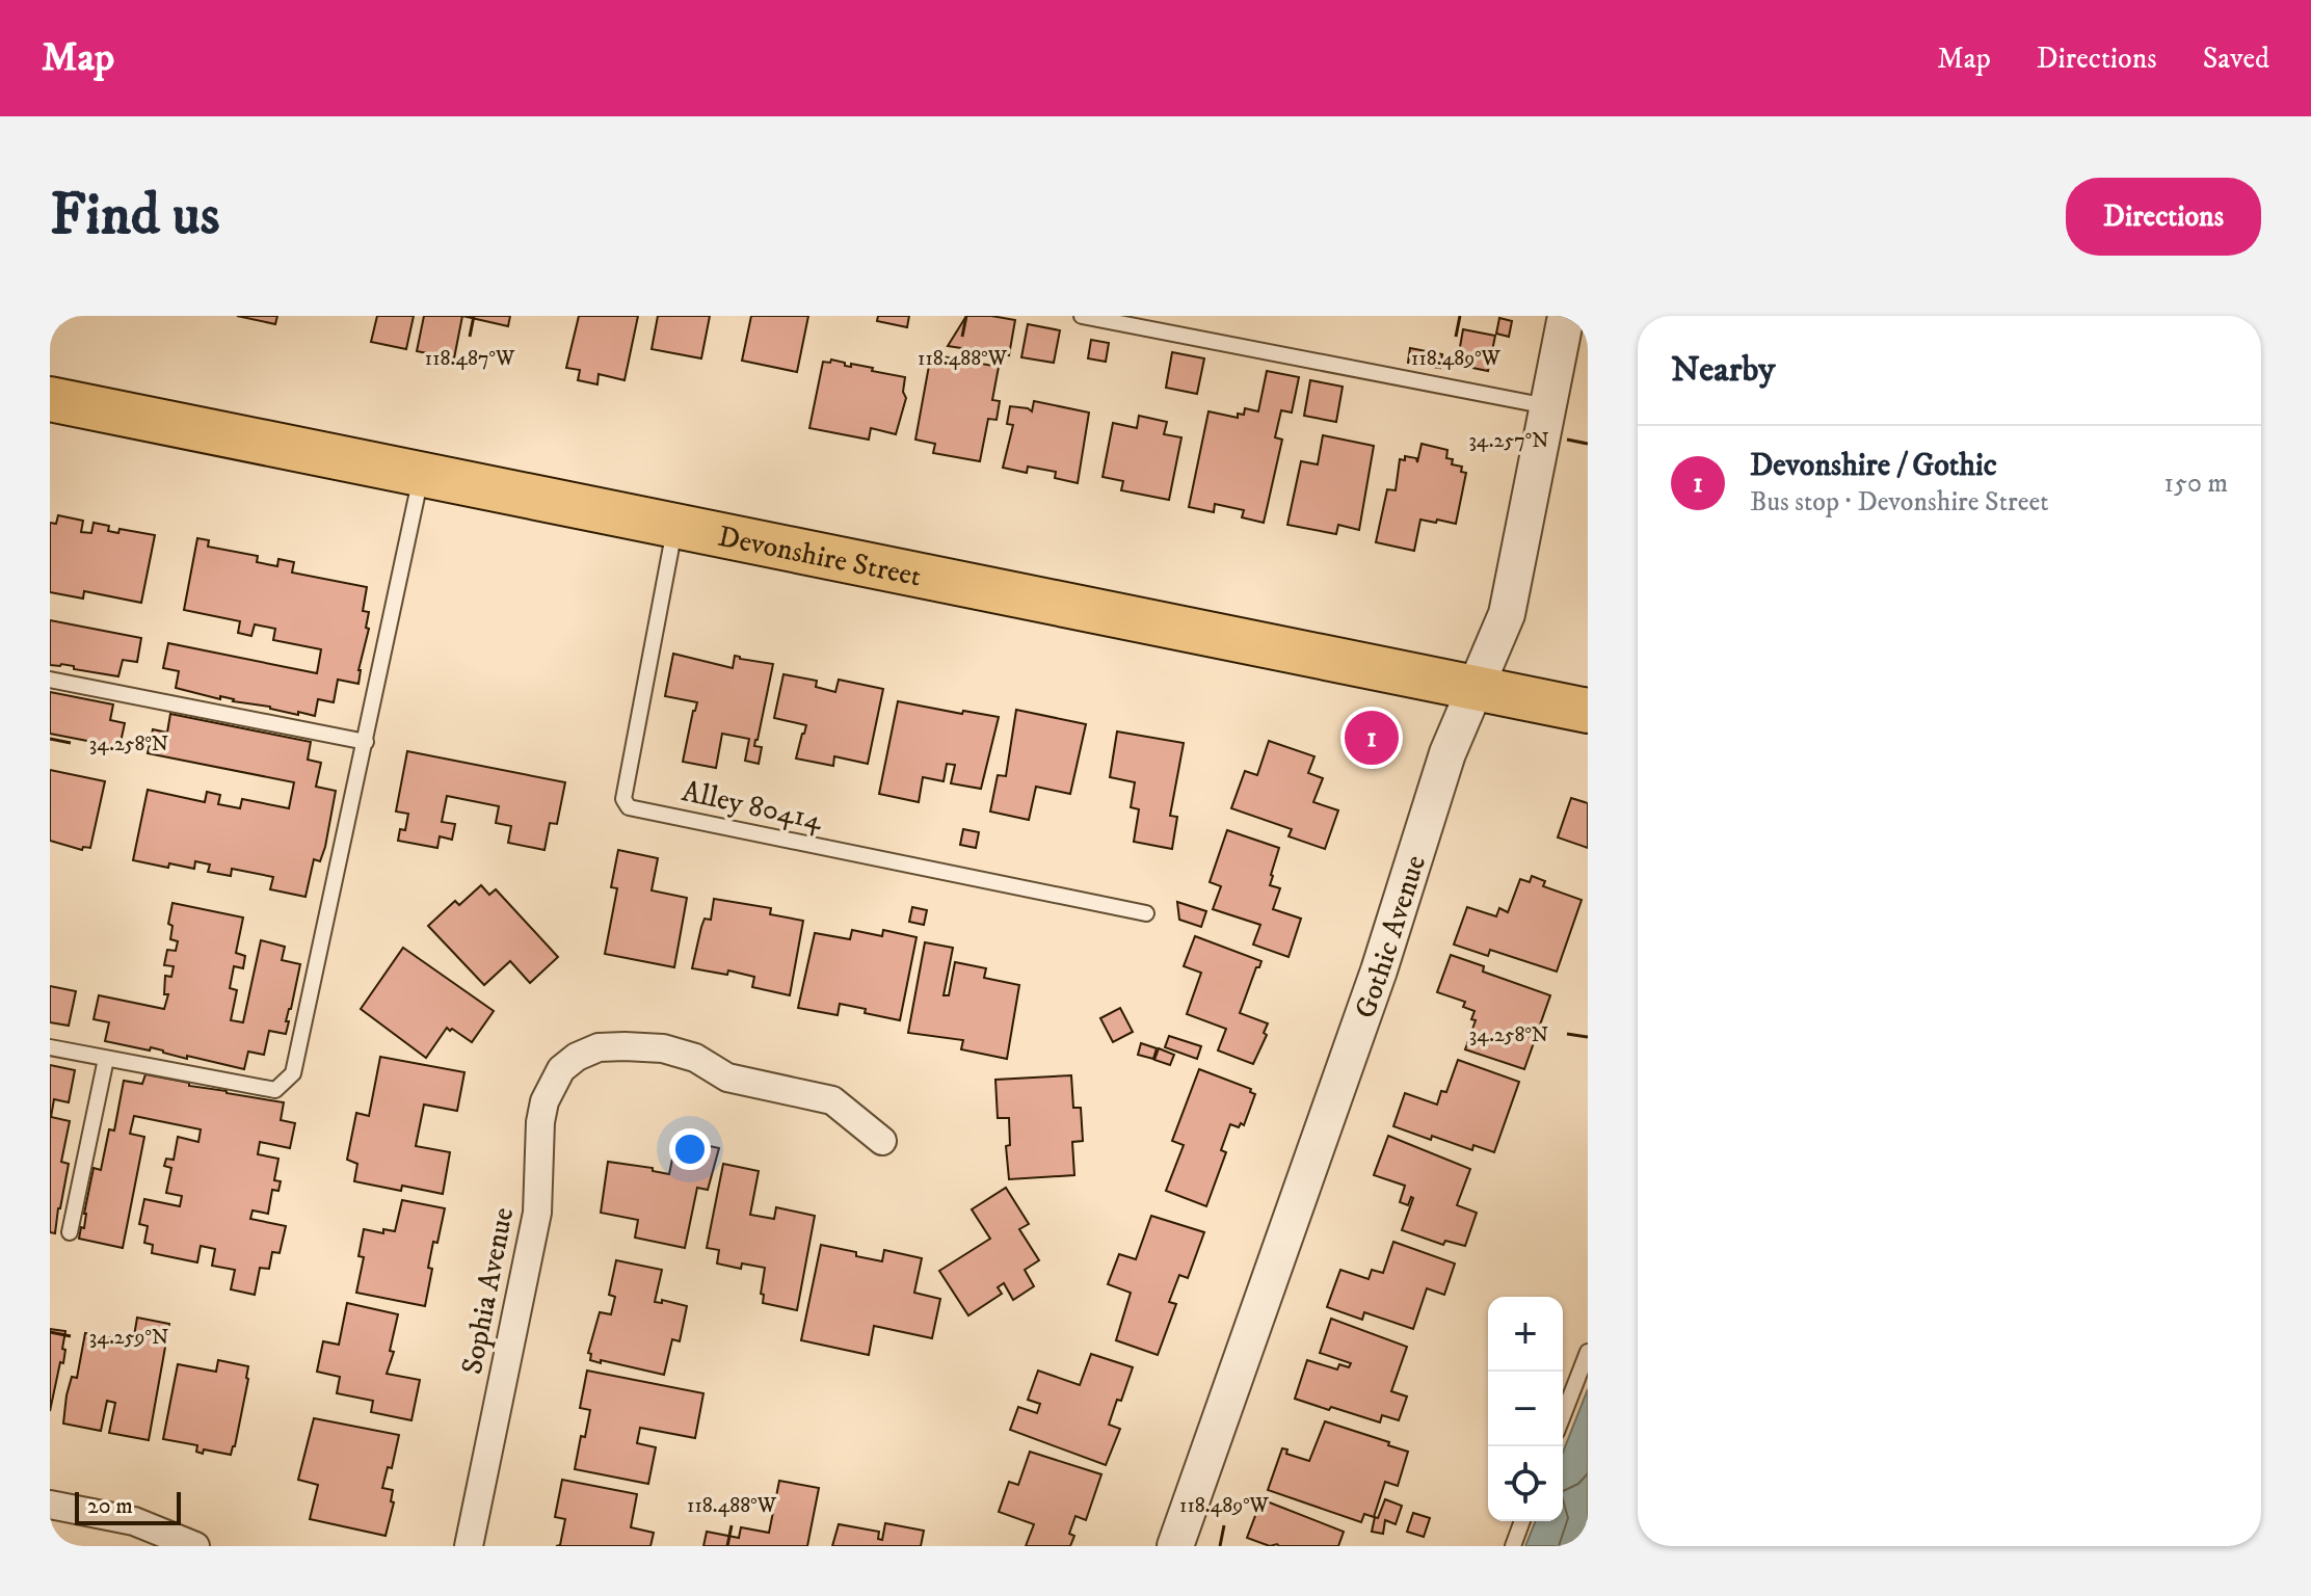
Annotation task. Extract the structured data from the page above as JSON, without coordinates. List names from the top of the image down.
{
  "streets": {
    "main road": ["Devonshire Street"],
    "street": ["Gothic Avenue", "Sophia Avenue"],
    "lane": ["Alley 80414"]
  },
  "crossings": [
    ["Devonshire Street", "Alley 80414"],
    ["Devonshire Street", "Gothic Avenue"]
  ],
  "scale_bar": "20 m",
  "page": {
    "header": "Map",
    "nav": ["Map", "Directions", "Saved"],
    "buttons": "Directions",
    "title": "Find us",
    "heading": "Nearby",
    "list": [
      {
        "mark": "1",
        "name": "Devonshire / Gothic",
        "note": "Bus stop · Devonshire Street",
        "value": "150 m"
      }
    ],
    "pins": "1",
    "map_buttons": ["+", "−"],
    "scale": "20 m"
  },
  "coordinates": [
    "118.487°W",
    "118.488°W",
    "118.489°W",
    "34.257°N",
    "34.258°N",
    "34.259°N"
  ]
}
